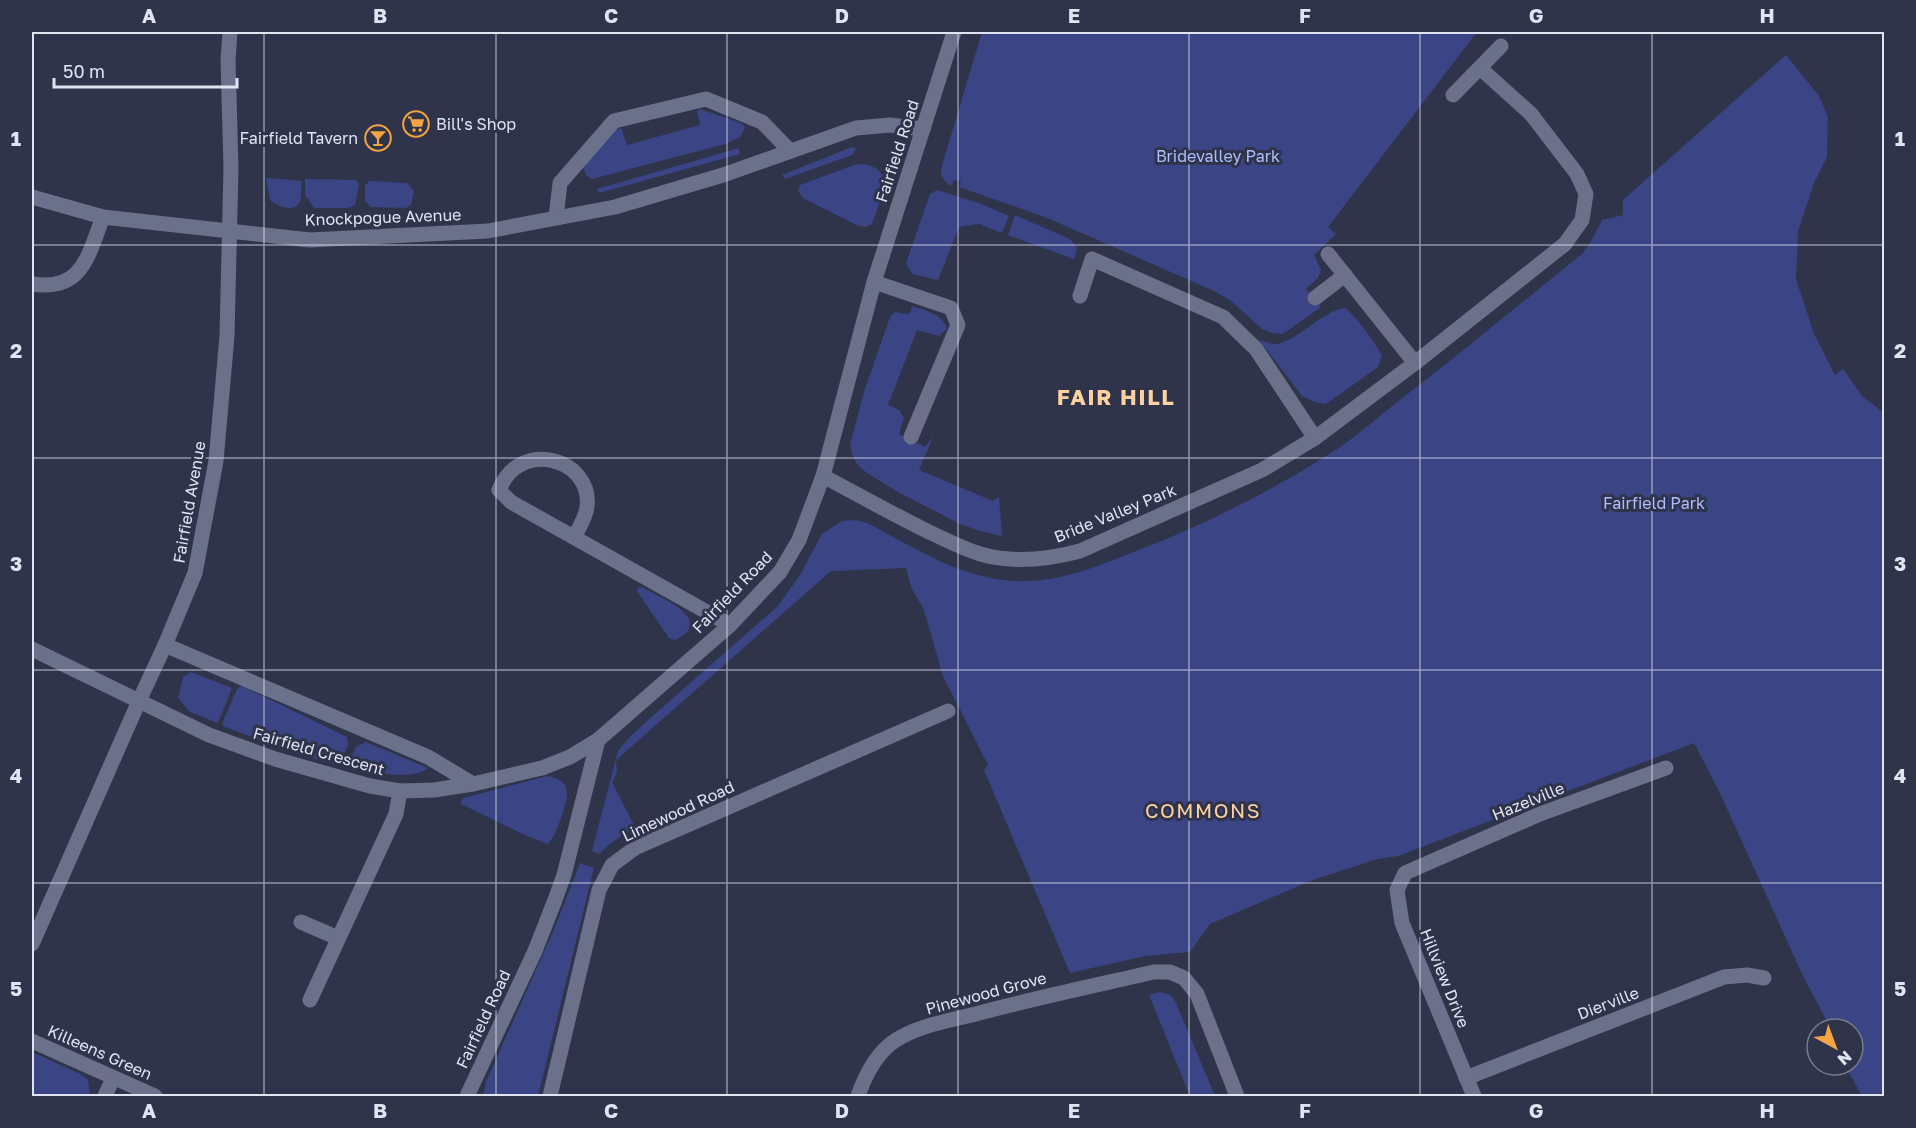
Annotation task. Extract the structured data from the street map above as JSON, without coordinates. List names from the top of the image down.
{
  "streets": {
    "street": [
      "Fairfield Road",
      "Knockpogue Avenue",
      "Fairfield Avenue",
      "Bride Valley Park",
      "Fairfield Crescent",
      "Hazelville",
      "Limewood Road",
      "Hillview Drive",
      "Pinewood Grove",
      "Dierville",
      "Killeens Green"
    ]
  },
  "crossings": [
    ["Fairfield Road", "Knockpogue Avenue"],
    ["Fairfield Road", "Bride Valley Park"],
    ["Fairfield Road", "Fairfield Crescent"],
    ["Knockpogue Avenue", "Fairfield Avenue"],
    ["Fairfield Avenue", "Fairfield Crescent"],
    ["Hazelville", "Hillview Drive"],
    ["Hillview Drive", "Dierville"]
  ],
  "districts": ["FAIR HILL", "COMMONS"],
  "parks": ["Bridevalley Park", "Fairfield Park"],
  "places": {
    "supermarket": ["Bill's Shop"],
    "bar": ["Fairfield Tavern"]
  },
  "scale_bar": "50 m",
  "north": "bottom right",
  "grid": {
    "columns": [
      "A",
      "B",
      "C",
      "D",
      "E",
      "F",
      "G",
      "H"
    ],
    "rows": [
      "1",
      "2",
      "3",
      "4",
      "5"
    ]
  }
}
